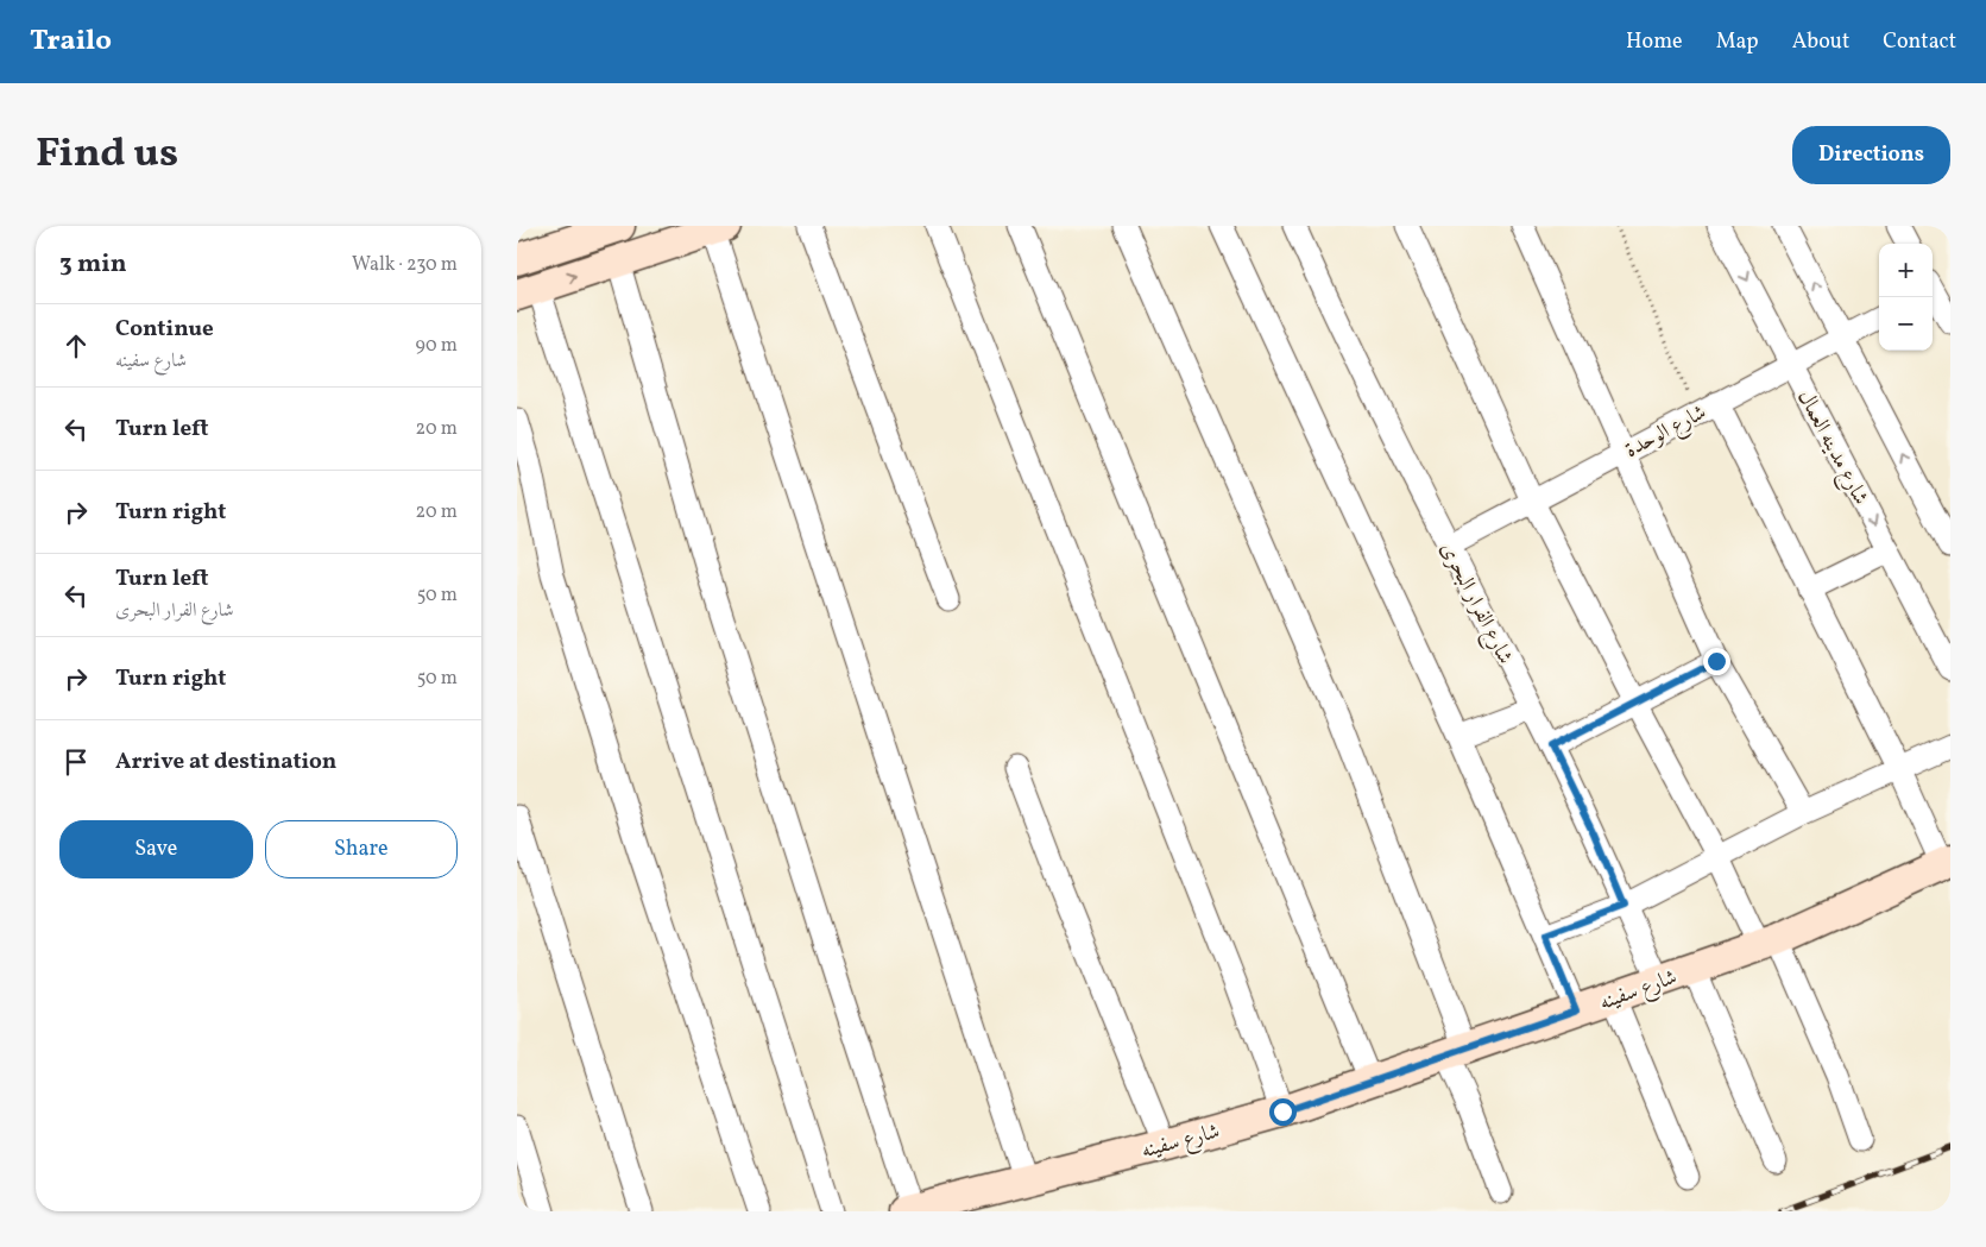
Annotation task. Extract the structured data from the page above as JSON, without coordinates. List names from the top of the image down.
{
  "streets": {
    "street": [
      "شارع الوحدة",
      "شارع مدينه العمال",
      "شارع الفرار البحرى",
      "شارع سفينه"
    ]
  },
  "crossings": [
    ["شارع الوحدة", "شارع مدينه العمال"],
    ["شارع الوحدة", "شارع الفرار البحرى"],
    ["شارع الفرار البحرى", "شارع سفينه"]
  ],
  "page": {
    "header": "Trailo",
    "nav": [
      "Home",
      "Map",
      "About",
      "Contact"
    ],
    "title": "Find us",
    "buttons": [
      "Directions",
      ["Save", "Share"]
    ],
    "heading": ["3 min", "Walk · 230 m"],
    "map_buttons": ["+", "−"],
    "list": [
      ["Continue", "شارع سفينه", "90 m"],
      ["Turn left", "20 m"],
      ["Turn right", "20 m"],
      ["Turn left", "شارع الفرار البحرى", "50 m"],
      ["Turn right", "50 m"],
      "Arrive at destination"
    ]
  }
}
